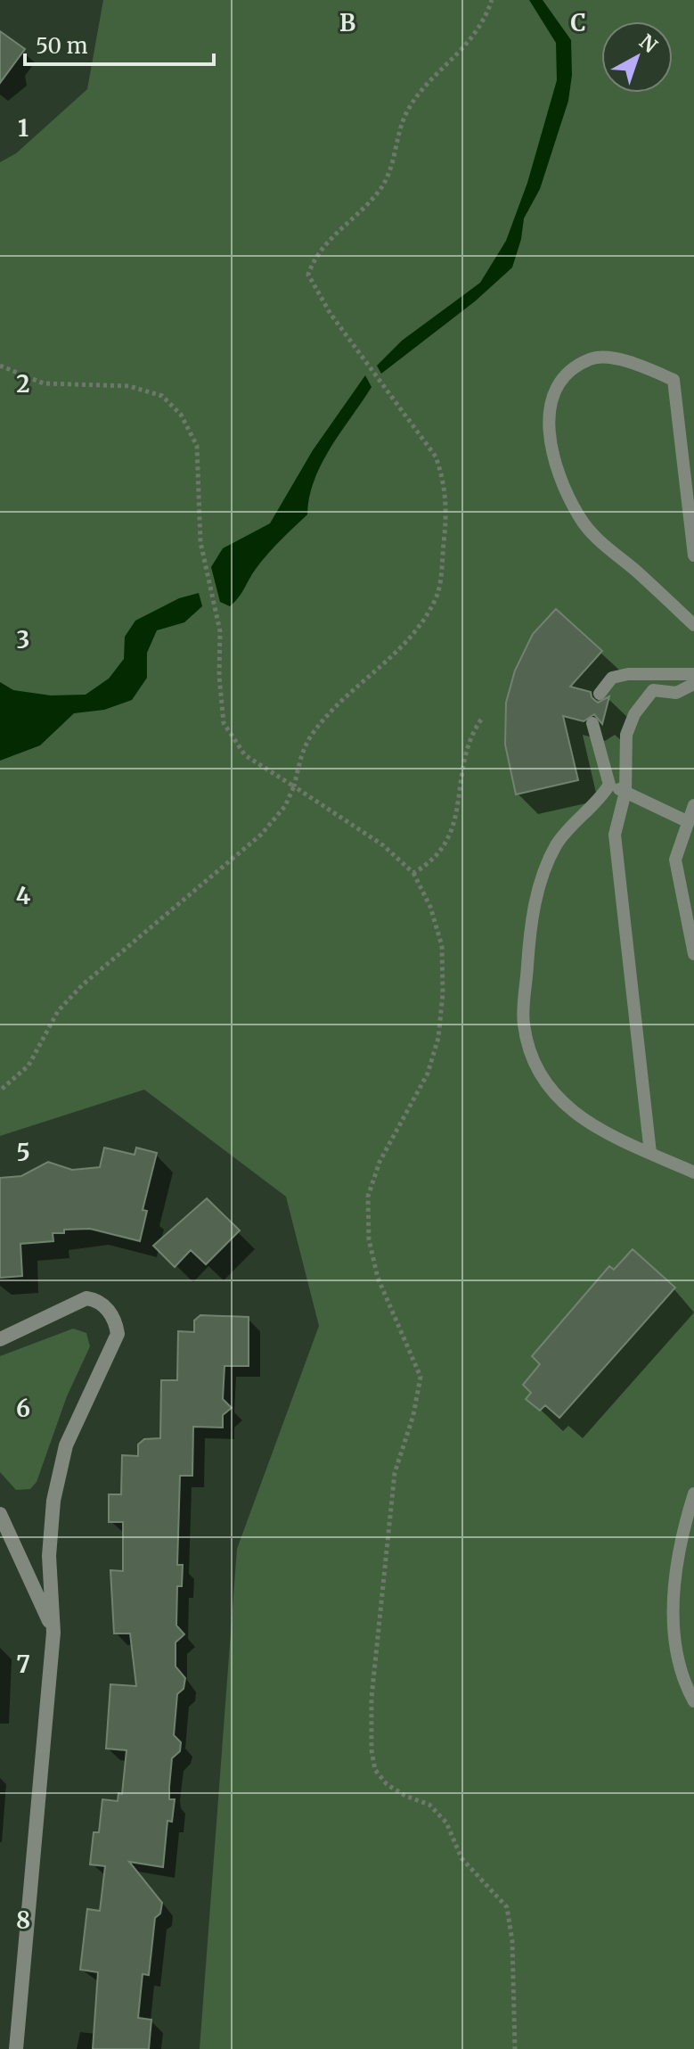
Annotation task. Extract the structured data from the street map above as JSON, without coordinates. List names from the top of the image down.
{
  "scale_bar": "50 m",
  "north": "top right",
  "grid": {
    "columns": ["B", "C"],
    "rows": [
      "1",
      "2",
      "3",
      "4",
      "5",
      "6",
      "7",
      "8"
    ]
  }
}
